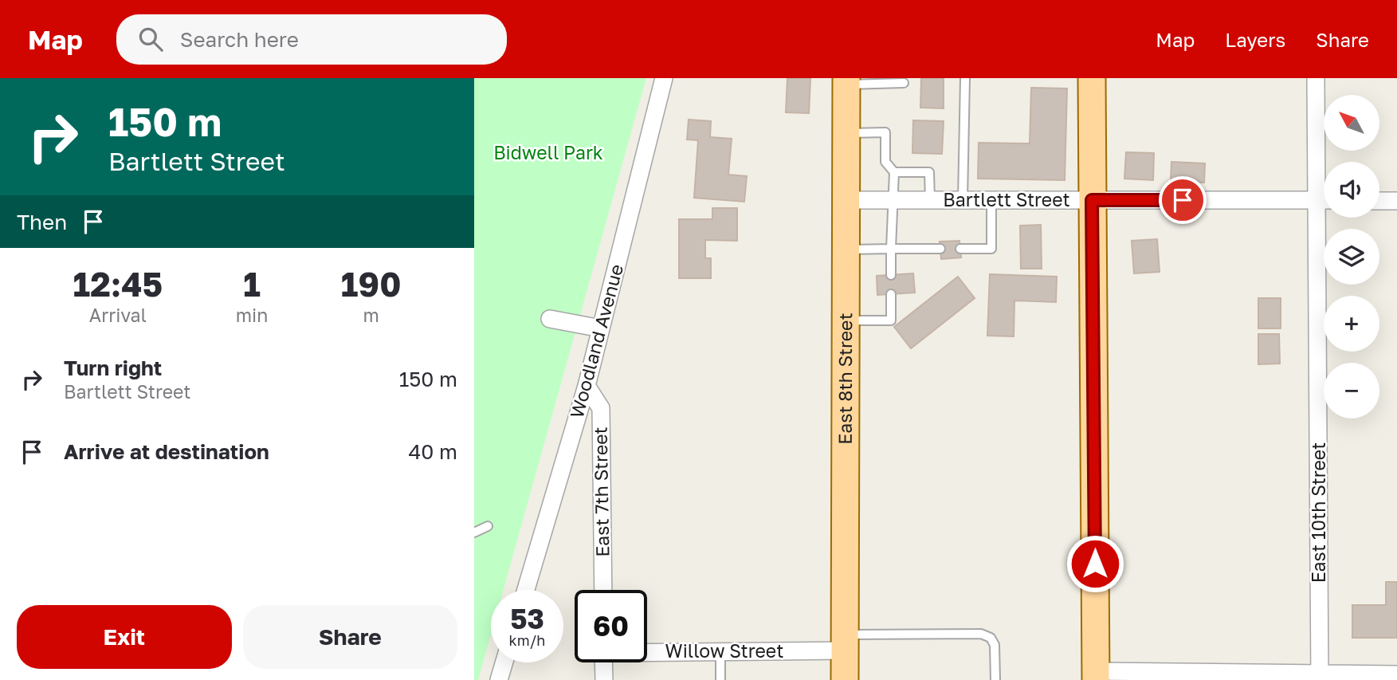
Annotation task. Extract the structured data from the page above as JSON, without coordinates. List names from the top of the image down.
{
  "streets": {
    "main road": ["East 8th Street"],
    "street": [
      "Bartlett Street",
      "Woodland Avenue",
      "East 7th Street",
      "East 10th Street",
      "Willow Street"
    ]
  },
  "crossings": [
    ["Bartlett Street", "East 8th Street"],
    ["Woodland Avenue", "East 7th Street"],
    ["East 8th Street", "Willow Street"]
  ],
  "parks": ["Bidwell Park"],
  "north": "top left",
  "page": {
    "header": "Map",
    "search": "Search here",
    "nav": ["Map", "Layers", "Share"],
    "turn": ["150 m", "Bartlett Street"],
    "map_buttons": ["+", "−"],
    "then": "Then",
    "eta": [
      "12:45",
      "Arrival",
      "1",
      "min",
      "190",
      "m"
    ],
    "list": [
      {
        "name": "Turn right",
        "note": "Bartlett Street",
        "value": "150 m"
      },
      {
        "name": "Arrive at destination",
        "value": "40 m"
      }
    ],
    "speed": "53 km/h",
    "limit": "60",
    "buttons": ["Exit", "Share"]
  }
}
